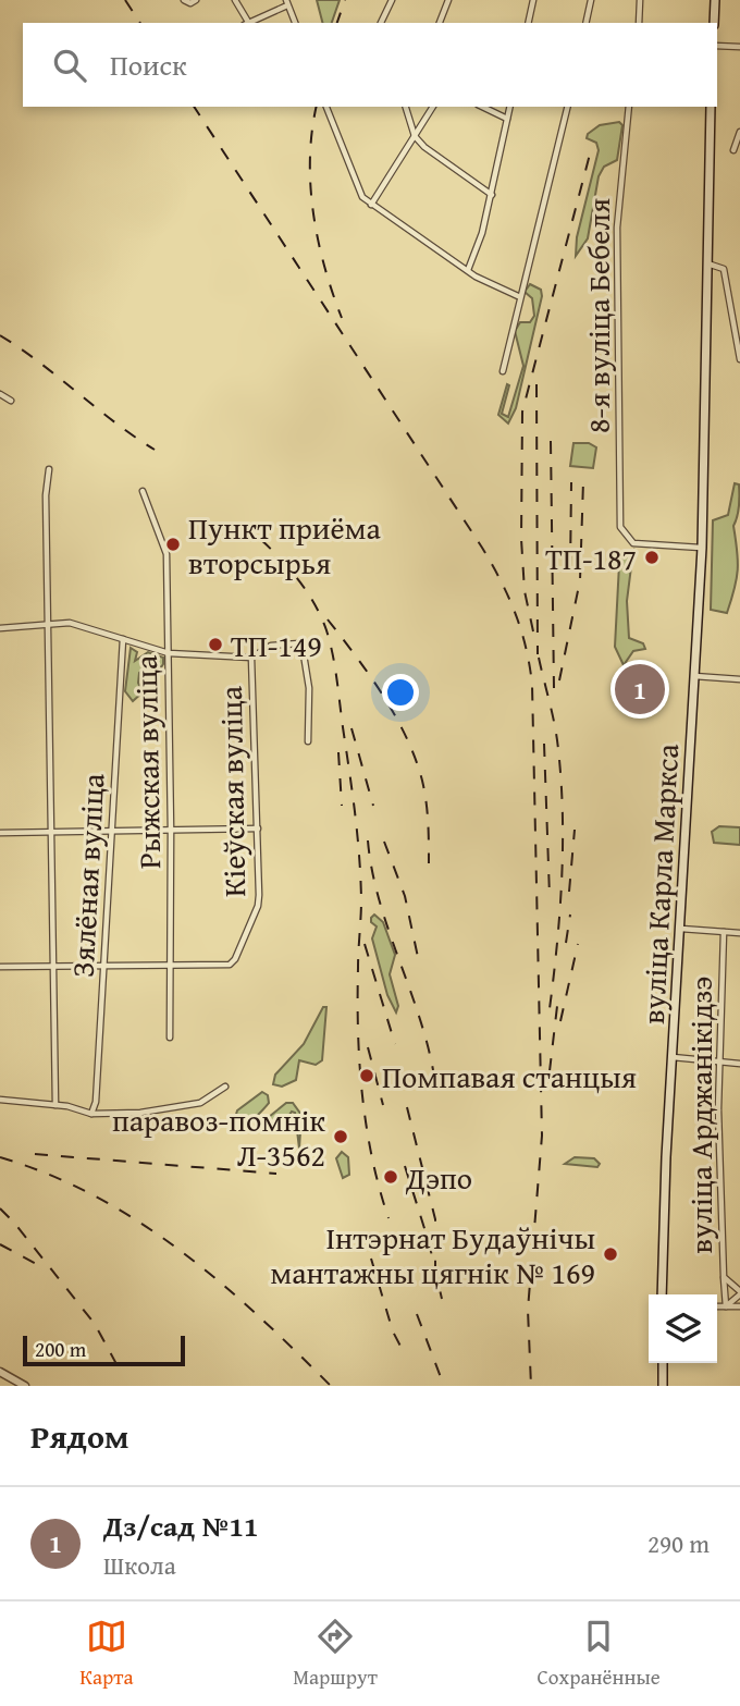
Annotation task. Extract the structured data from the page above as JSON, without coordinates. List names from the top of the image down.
{
  "streets": {
    "main road": ["вуліца Карла Маркса"],
    "street": [
      "8-я вуліца Бебеля",
      "Рыжская вуліца",
      "Кіеўская вуліца",
      "Зялёная вуліца",
      "вуліца Арджанікідзэ"
    ]
  },
  "crossings": [
    ["8-я вуліца Бебеля", "вуліца Карла Маркса"],
    ["Рыжская вуліца", "Кіеўская вуліца"]
  ],
  "places": [
    "Пункт приёма вторсырья",
    "ТП-187",
    "ТП-149",
    "Помпавая станцыя",
    "паравоз-помнік Л-3562",
    "Дэпо",
    "Інтэрнат Будаўнічы мантажны цягнік № 169"
  ],
  "scale_bar": "200 m",
  "page": {
    "search": "Поиск",
    "pins": "1",
    "scale": "200 m",
    "heading": "Рядом",
    "list": [
      {
        "mark": "1",
        "name": "Дз/сад №11",
        "note": "Школа",
        "value": "290 m"
      }
    ],
    "nav": ["Карта", "Маршрут", "Сохранённые"]
  }
}
